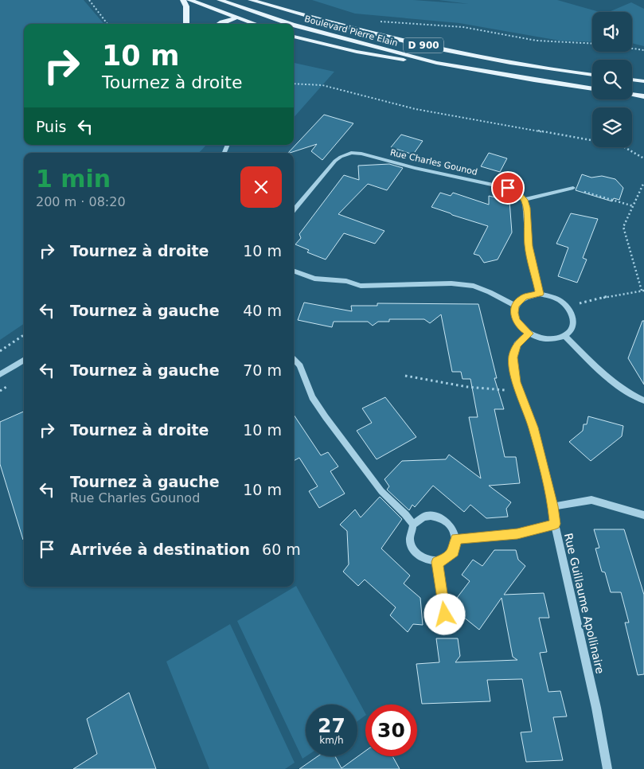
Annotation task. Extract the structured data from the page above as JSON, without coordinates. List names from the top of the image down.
{
  "streets": {
    "main road": ["Boulevard Pierre Elain", "D 900"],
    "street": ["Rue Charles Gounod", "Rue Guillaume Apollinaire"]
  },
  "page": {
    "turn": ["10 m", "Tournez à droite"],
    "then": "Puis",
    "heading": ["1 min", "200 m · 08:20"],
    "list": [
      {
        "name": "Tournez à droite",
        "value": "10 m"
      },
      {
        "name": "Tournez à gauche",
        "value": "40 m"
      },
      {
        "name": "Tournez à gauche",
        "value": "70 m"
      },
      {
        "name": "Tournez à droite",
        "value": "10 m"
      },
      {
        "name": "Tournez à gauche",
        "note": "Rue Charles Gounod",
        "value": "10 m"
      },
      {
        "name": "Arrivée à destination",
        "value": "60 m"
      }
    ],
    "speed": "27 km/h",
    "limit": "30"
  }
}
